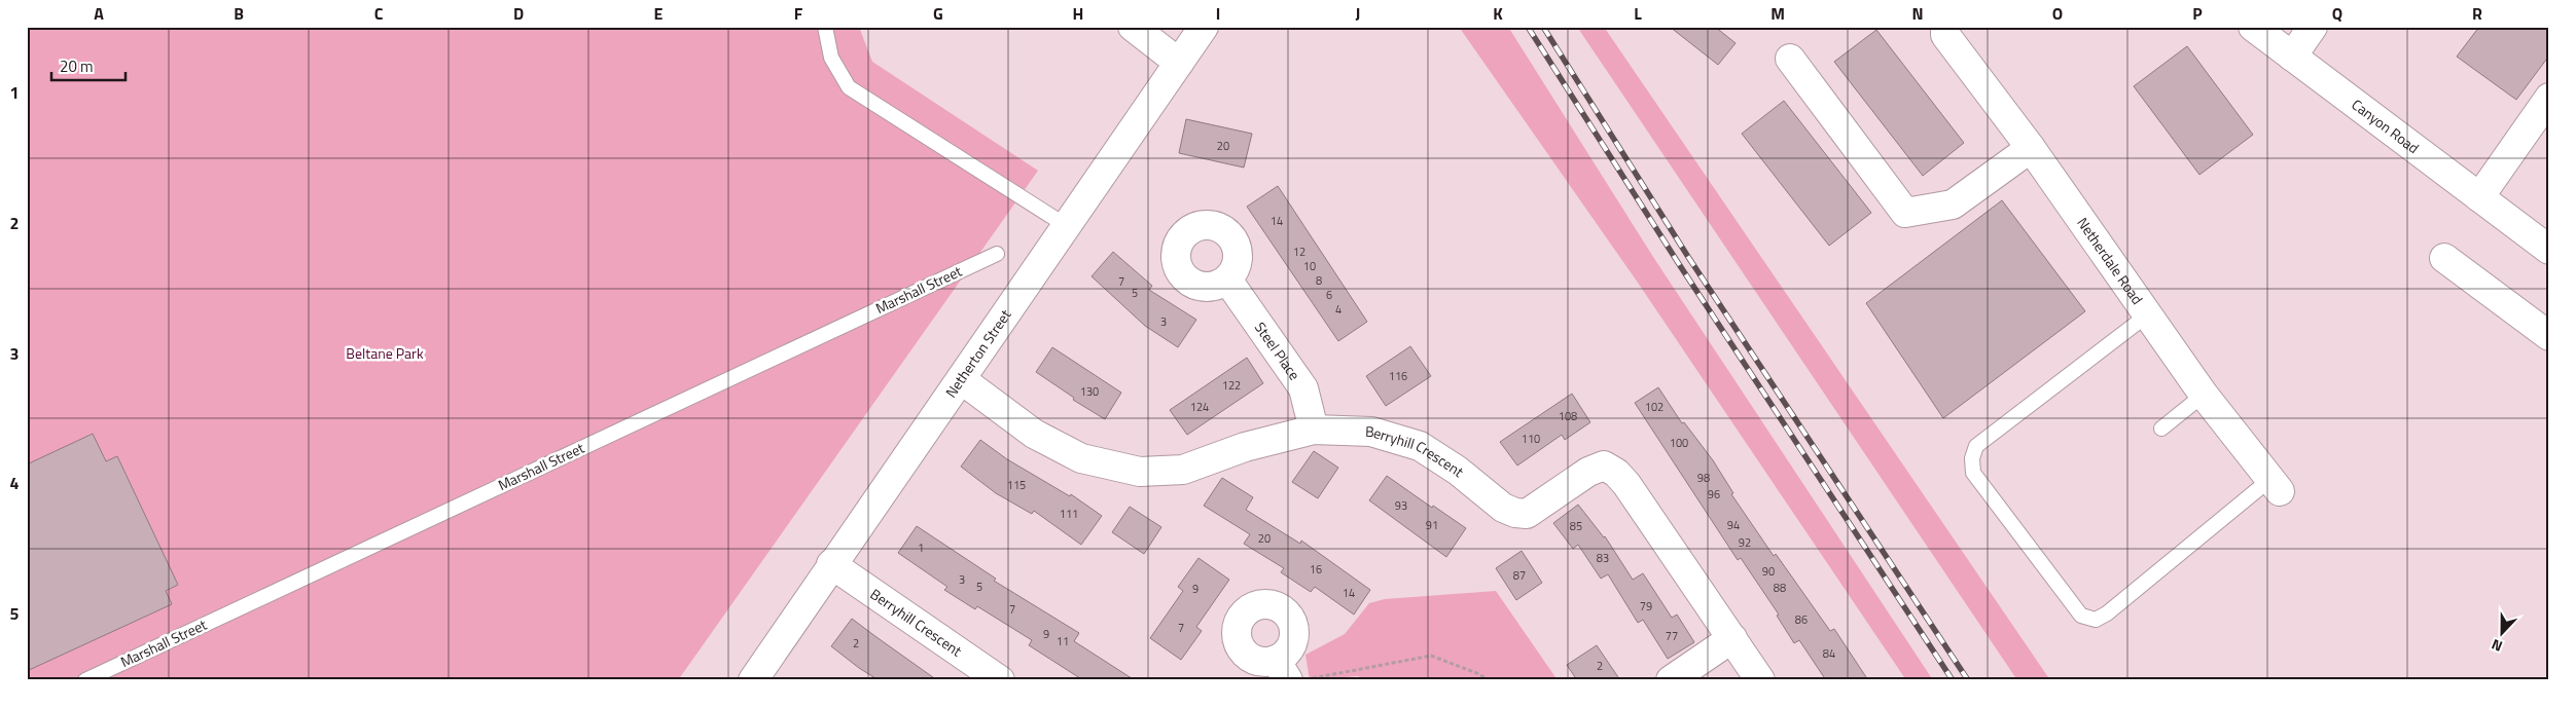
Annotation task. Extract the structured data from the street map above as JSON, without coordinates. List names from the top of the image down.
{
  "streets": {
    "street": [
      "Canyon Road",
      "Netherdale Road",
      "Steel Place",
      "Netherton Street",
      "Berryhill Crescent"
    ],
    "lane": ["Marshall Street"]
  },
  "crossings": [
    ["Steel Place", "Berryhill Crescent"],
    ["Netherton Street", "Berryhill Crescent"]
  ],
  "parks": ["Beltane Park"],
  "house_numbers": [
    "20",
    "14",
    "12",
    "10",
    "8",
    "7",
    "5",
    "6",
    "4",
    "3",
    "116",
    "122",
    "130",
    "124",
    "102",
    "108",
    "110",
    "100",
    "98",
    "115",
    "96",
    "93",
    "111",
    "91",
    "94",
    "85",
    "20",
    "92",
    "1",
    "83",
    "16",
    "90",
    "87",
    "3",
    "5",
    "88",
    "9",
    "14",
    "79",
    "7",
    "86",
    "7",
    "9",
    "77",
    "11",
    "2",
    "84",
    "2"
  ],
  "scale_bar": "20 m",
  "north": "bottom",
  "grid": {
    "columns": [
      "A",
      "B",
      "C",
      "D",
      "E",
      "F",
      "G",
      "H",
      "I",
      "J",
      "K",
      "L",
      "M",
      "N",
      "O",
      "P",
      "Q",
      "R"
    ],
    "rows": [
      "1",
      "2",
      "3",
      "4",
      "5"
    ]
  }
}
